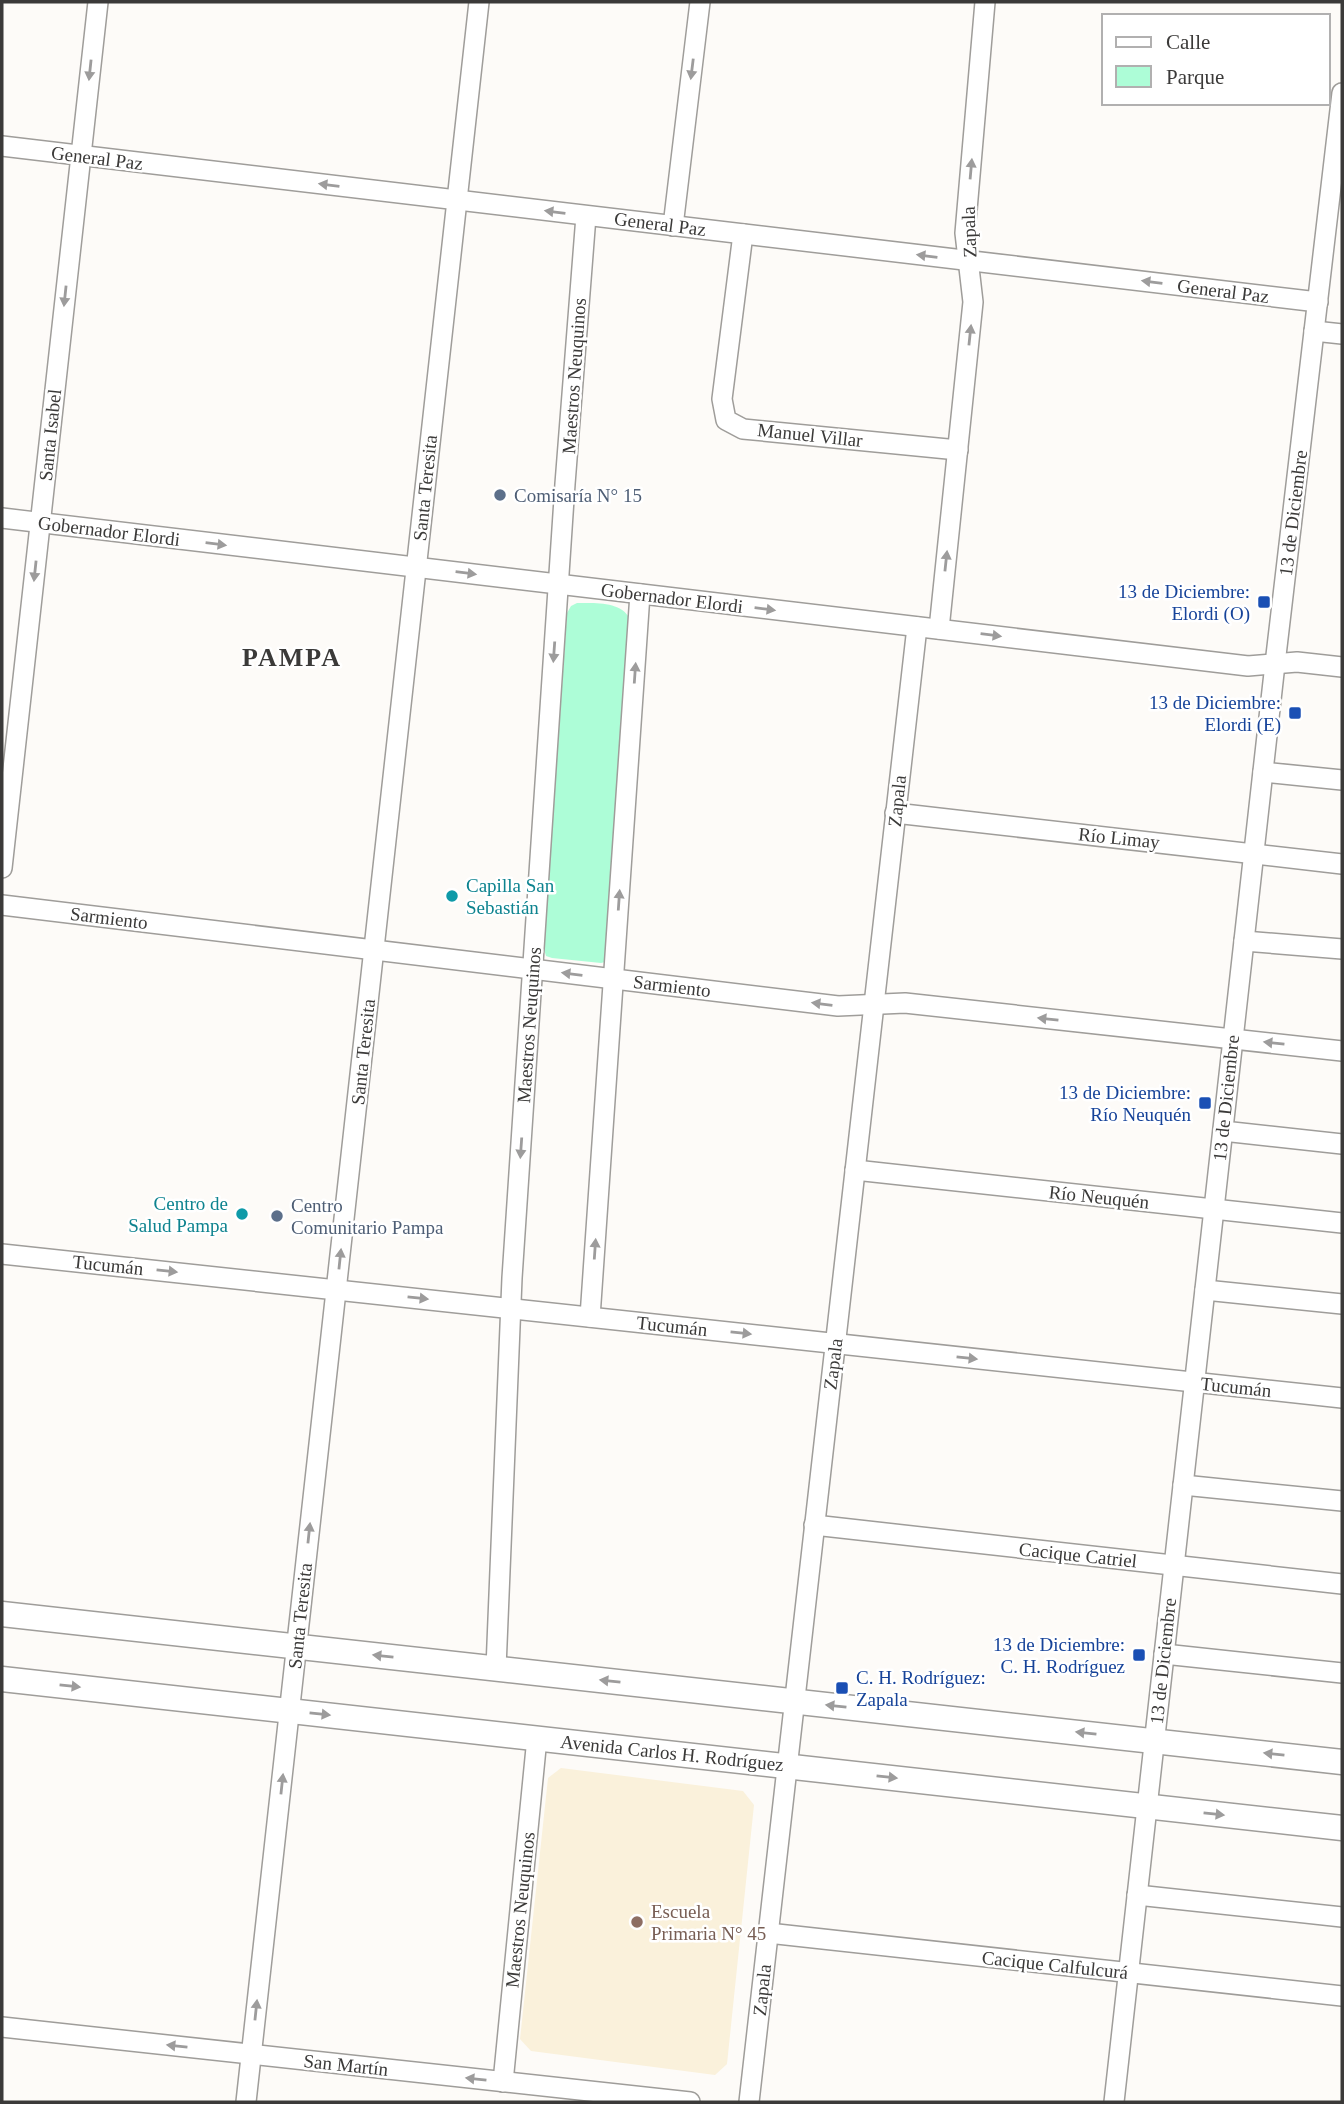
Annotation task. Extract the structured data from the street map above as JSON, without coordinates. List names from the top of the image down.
{
  "streets": {
    "main road": ["Avenida Carlos H. Rodríguez"],
    "street": [
      "General Paz",
      "Zapala",
      "Maestros Neuquinos",
      "Santa Isabel",
      "Manuel Villar",
      "Santa Teresita",
      "13 de Diciembre",
      "Gobernador Elordi",
      "Río Limay",
      "Sarmiento",
      "Río Neuquén",
      "Tucumán",
      "Cacique Catriel",
      "Cacique Calfulcurá",
      "San Martín"
    ]
  },
  "crossings": [
    ["General Paz", "Zapala"],
    ["General Paz", "Maestros Neuquinos"],
    ["General Paz", "Santa Isabel"],
    ["General Paz", "Manuel Villar"],
    ["General Paz", "Santa Teresita"],
    ["General Paz", "13 de Diciembre"],
    ["Zapala", "Manuel Villar"],
    ["Zapala", "Gobernador Elordi"],
    ["Zapala", "Río Limay"],
    ["Zapala", "Sarmiento"],
    ["Zapala", "Río Neuquén"],
    ["Zapala", "Tucumán"],
    ["Zapala", "Cacique Catriel"],
    ["Zapala", "Avenida Carlos H. Rodríguez"],
    ["Zapala", "Cacique Calfulcurá"],
    ["Maestros Neuquinos", "Gobernador Elordi"],
    ["Maestros Neuquinos", "Sarmiento"],
    ["Maestros Neuquinos", "Tucumán"],
    ["Maestros Neuquinos", "Avenida Carlos H. Rodríguez"],
    ["Maestros Neuquinos", "San Martín"],
    ["Santa Isabel", "Gobernador Elordi"],
    ["Santa Teresita", "Gobernador Elordi"],
    ["Santa Teresita", "Sarmiento"],
    ["Santa Teresita", "Tucumán"],
    ["Santa Teresita", "Avenida Carlos H. Rodríguez"],
    ["Santa Teresita", "San Martín"],
    ["13 de Diciembre", "Gobernador Elordi"],
    ["13 de Diciembre", "Río Limay"],
    ["13 de Diciembre", "Sarmiento"],
    ["13 de Diciembre", "Río Neuquén"],
    ["13 de Diciembre", "Tucumán"],
    ["13 de Diciembre", "Cacique Catriel"],
    ["13 de Diciembre", "Avenida Carlos H. Rodríguez"],
    ["13 de Diciembre", "Cacique Calfulcurá"]
  ],
  "one_way": [
    "General Paz",
    "Santa Isabel",
    "Santa Teresita",
    "Gobernador Elordi",
    "Sarmiento",
    "Tucumán",
    "San Martín"
  ],
  "districts": ["PAMPA"],
  "places": {
    "other": [
      "Comisaría N° 15",
      "Capilla San Sebastián",
      "Centro de Salud Pampa",
      "Centro Comunitario Pampa",
      "Escuela Primaria N° 45"
    ],
    "transit": [
      "13 de Diciembre: Elordi (O)",
      "13 de Diciembre: Elordi (E)",
      "13 de Diciembre: Río Neuquén",
      "13 de Diciembre: C. H. Rodríguez",
      "C. H. Rodríguez: Zapala"
    ]
  },
  "legend": ["Calle", "Parque"]
}
